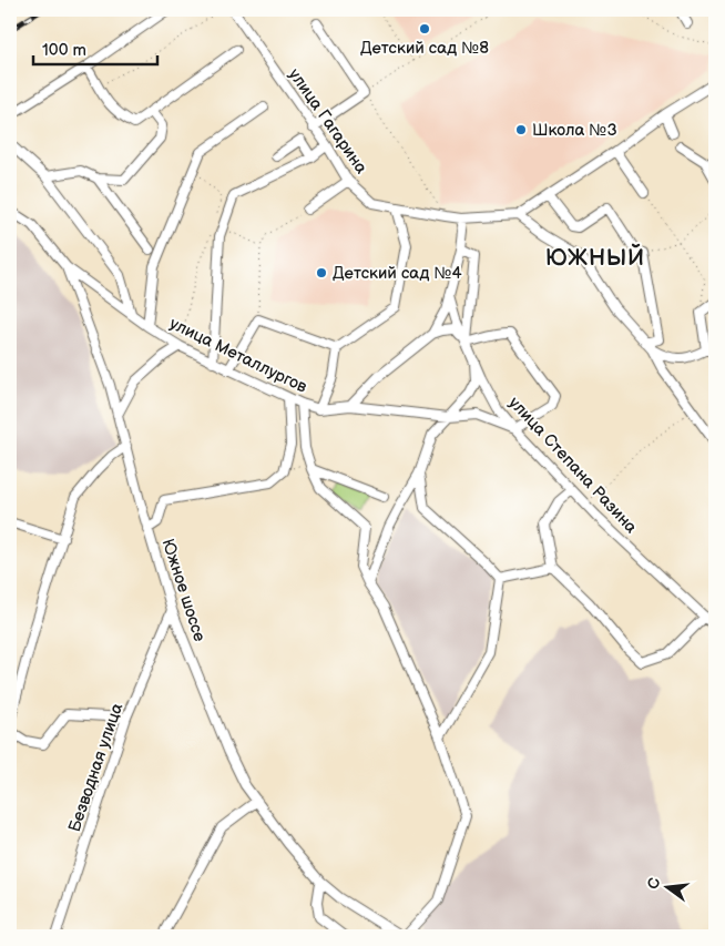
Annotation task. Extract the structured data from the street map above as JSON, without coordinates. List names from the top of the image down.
{
  "streets": {
    "street": [
      "улица Гагарина",
      "улица Металлургов",
      "улица Степана Разина",
      "Южное шоссе",
      "Безводная улица"
    ]
  },
  "crossings": [
    ["улица Металлургов", "улица Степана Разина"],
    ["улица Металлургов", "Южное шоссе"],
    ["Южное шоссе", "Безводная улица"]
  ],
  "districts": ["ЮЖНЫЙ"],
  "places": ["Детский сад №8", "Школа №3", "Детский сад №4"],
  "scale_bar": "100 m",
  "north": "left"
}
